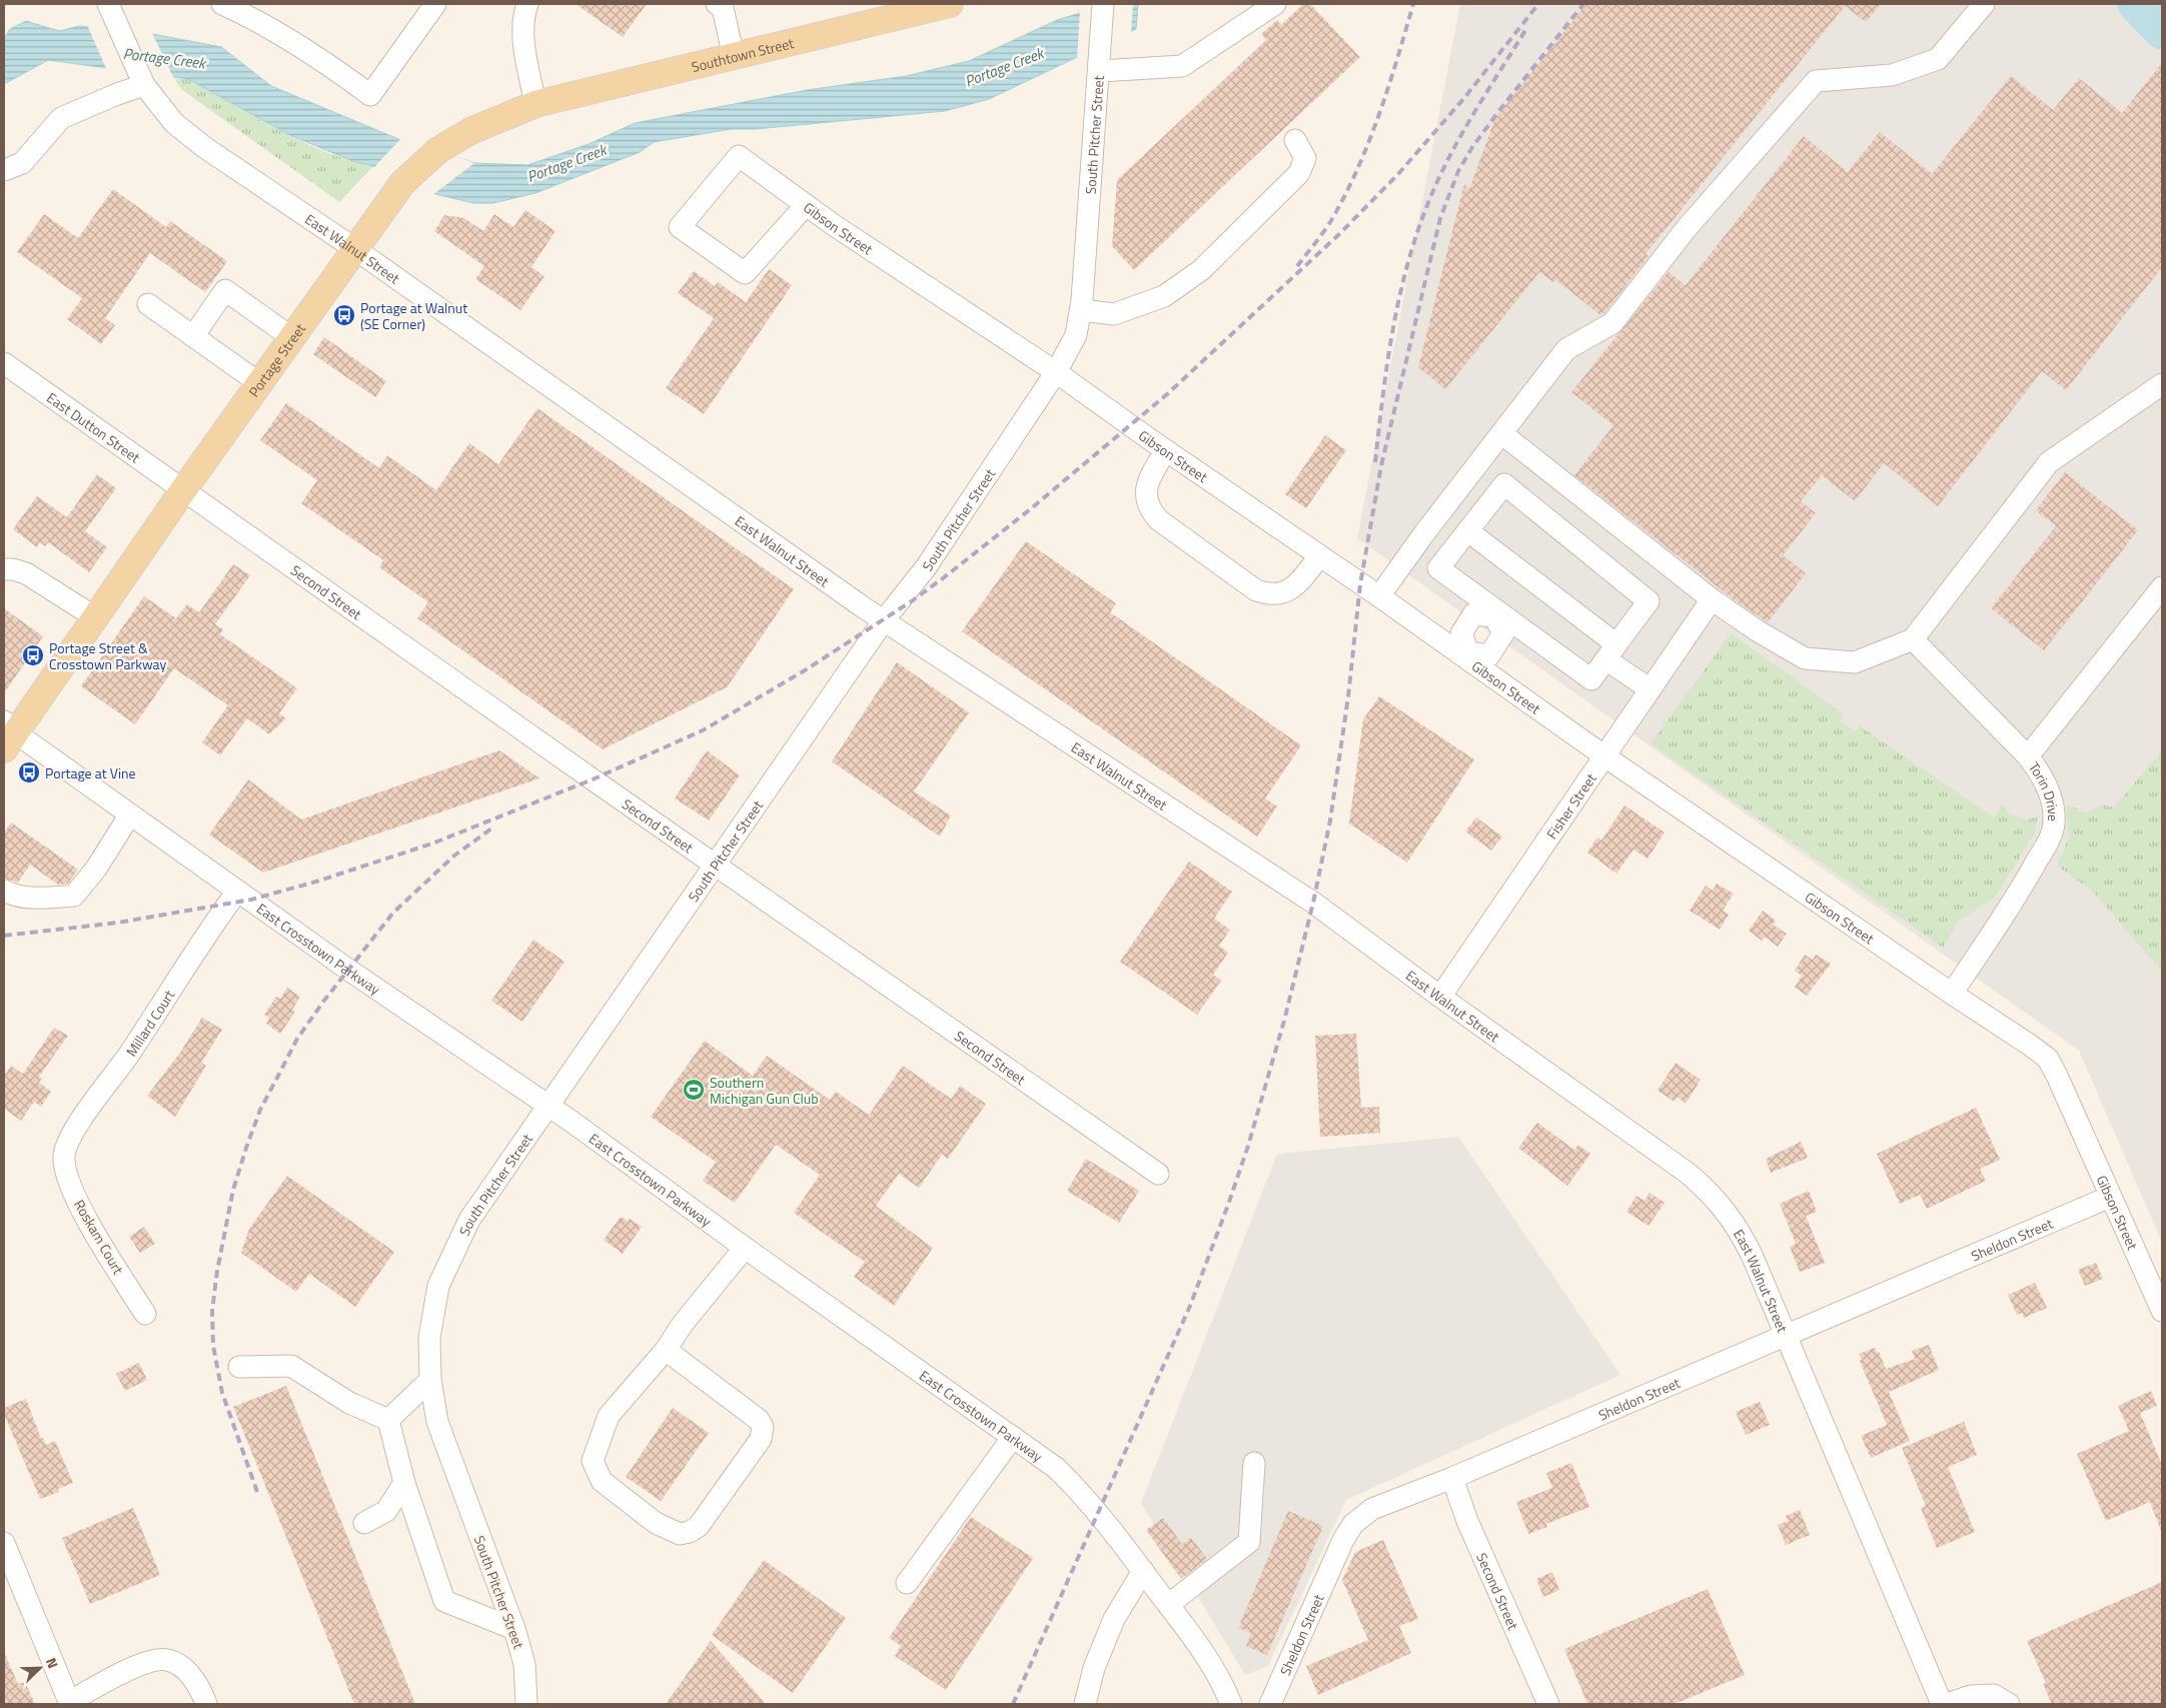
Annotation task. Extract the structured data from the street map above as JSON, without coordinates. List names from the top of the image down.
{
  "streets": {
    "main road": ["Southtown Street", "Portage Street"],
    "street": [
      "South Pitcher Street",
      "Gibson Street",
      "East Walnut Street",
      "East Dutton Street",
      "Second Street",
      "Torin Drive",
      "Fisher Street",
      "East Crosstown Parkway",
      "Millard Court",
      "Roskam Court",
      "Sheldon Street"
    ]
  },
  "crossings": [
    ["Southtown Street", "Portage Street"],
    ["South Pitcher Street", "Gibson Street"],
    ["South Pitcher Street", "East Walnut Street"],
    ["South Pitcher Street", "Second Street"],
    ["South Pitcher Street", "East Crosstown Parkway"],
    ["Gibson Street", "Torin Drive"],
    ["Gibson Street", "Fisher Street"],
    ["Gibson Street", "Sheldon Street"],
    ["East Walnut Street", "Portage Street"],
    ["East Walnut Street", "Fisher Street"],
    ["East Walnut Street", "Sheldon Street"],
    ["Portage Street", "East Dutton Street"],
    ["Portage Street", "Second Street"],
    ["Portage Street", "East Crosstown Parkway"],
    ["East Dutton Street", "Second Street"],
    ["Second Street", "Sheldon Street"],
    ["East Crosstown Parkway", "Millard Court"],
    ["Millard Court", "Roskam Court"]
  ],
  "water": ["Portage Creek"],
  "places": {
    "bus stop": ["Portage at Walnut (SE Corner)", "Portage Street & Crosstown Parkway", "Portage at Vine"],
    "sports": ["Southern Michigan Gun Club"]
  },
  "north": "top right"
}
